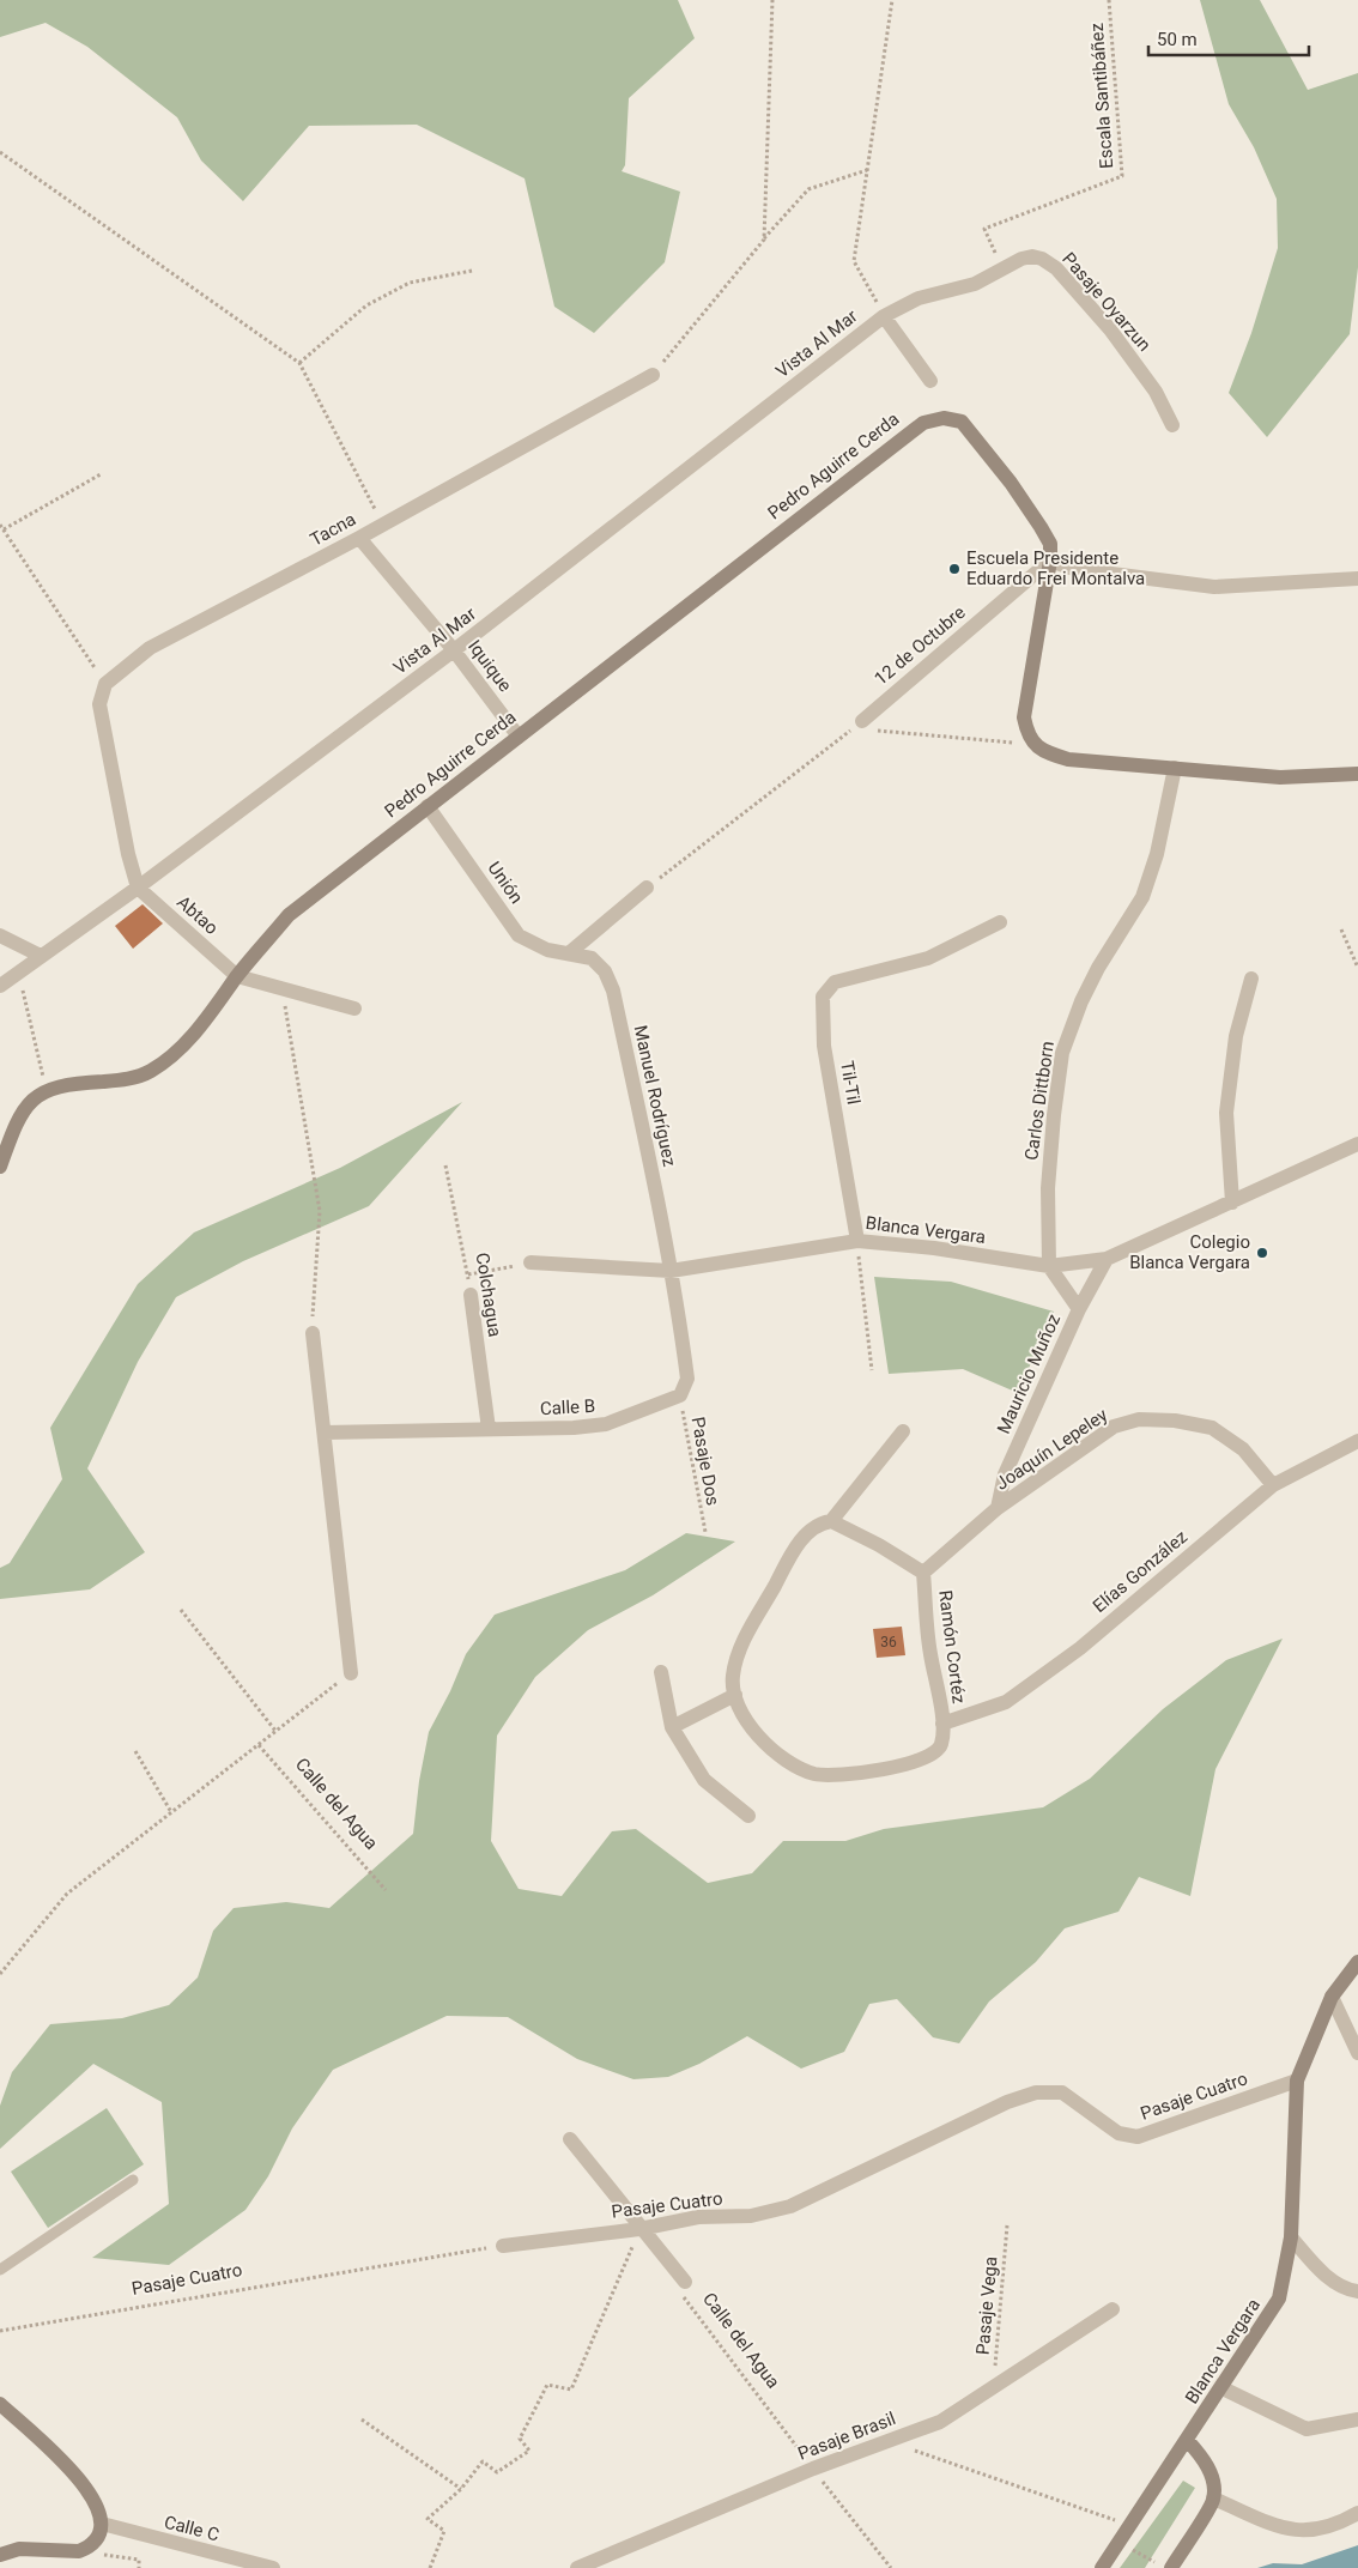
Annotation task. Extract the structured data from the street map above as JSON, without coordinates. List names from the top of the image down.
{
  "streets": {
    "street": [
      "Pasaje Oyarzun",
      "Vista Al Mar",
      "Pedro Aguirre Cerda",
      "Tacna",
      "12 de Octubre",
      "Iquique",
      "Unión",
      "Abtao",
      "Til-Til",
      "Manuel Rodríguez",
      "Carlos Dittborn",
      "Blanca Vergara",
      "Colchagua",
      "Mauricio Muñoz",
      "Calle B",
      "Joaquín Lepeley",
      "Elías González",
      "Ramón Cortéz",
      "Calle del Agua",
      "Pasaje Cuatro",
      "Pasaje Brasil",
      "Calle C"
    ],
    "path": ["Escala Santibáñez", "Pasaje Dos", "Pasaje Vega"]
  },
  "crossings": [
    ["Escala Santibáñez", "Pasaje Oyarzun"],
    ["Pasaje Oyarzun", "Vista Al Mar"],
    ["Vista Al Mar", "Iquique"],
    ["Vista Al Mar", "Abtao"],
    ["Pedro Aguirre Cerda", "12 de Octubre"],
    ["Pedro Aguirre Cerda", "Iquique"],
    ["Pedro Aguirre Cerda", "Unión"],
    ["Pedro Aguirre Cerda", "Abtao"],
    ["Tacna", "Iquique"],
    ["Unión", "Manuel Rodríguez"],
    ["Til-Til", "Blanca Vergara"],
    ["Manuel Rodríguez", "Blanca Vergara"],
    ["Carlos Dittborn", "Blanca Vergara"],
    ["Blanca Vergara", "Mauricio Muñoz"],
    ["Blanca Vergara", "Pasaje Cuatro"],
    ["Colchagua", "Calle B"],
    ["Mauricio Muñoz", "Joaquín Lepeley"],
    ["Calle B", "Pasaje Dos"],
    ["Joaquín Lepeley", "Elías González"],
    ["Joaquín Lepeley", "Ramón Cortéz"],
    ["Elías González", "Ramón Cortéz"],
    ["Calle del Agua", "Pasaje Cuatro"],
    ["Calle del Agua", "Pasaje Brasil"],
    ["Pasaje Vega", "Pasaje Brasil"]
  ],
  "places": ["Escuela Presidente Eduardo Frei Montalva", "Colegio Blanca Vergara"],
  "house_numbers": ["36"],
  "scale_bar": "50 m"
}
